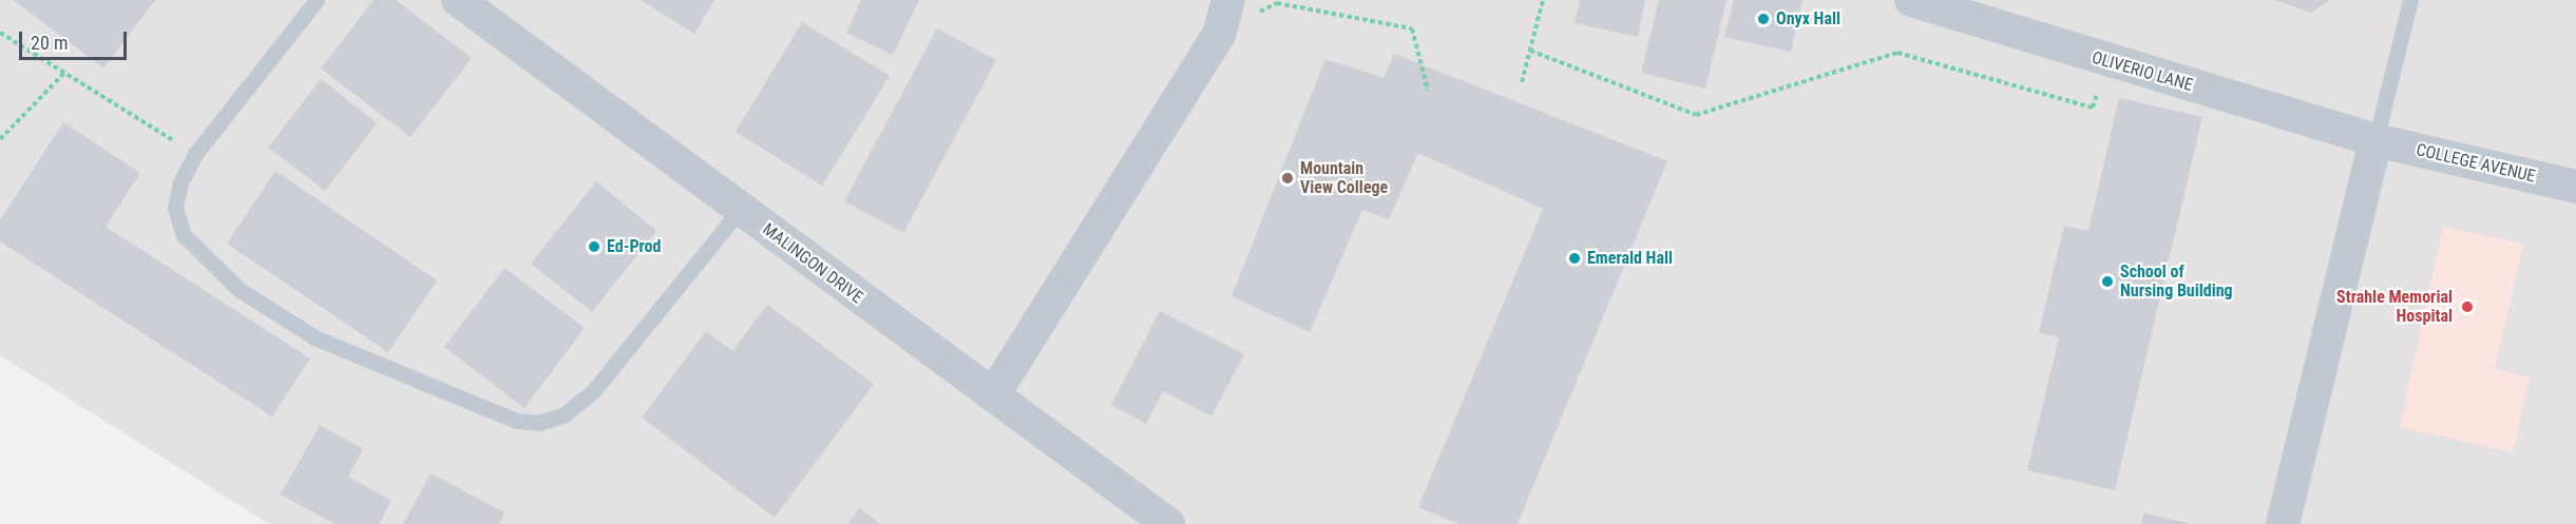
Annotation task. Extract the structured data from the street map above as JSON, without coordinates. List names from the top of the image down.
{
  "streets": {
    "street": ["OLIVERIO LANE", "COLLEGE AVENUE", "MALINGON DRIVE"]
  },
  "crossings": [
    ["OLIVERIO LANE", "COLLEGE AVENUE"]
  ],
  "places": [
    "Onyx Hall",
    "Mountain View College",
    "Ed-Prod",
    "Emerald Hall",
    "School of Nursing Building",
    "Strahle Memorial Hospital"
  ],
  "scale_bar": "20 m"
}
